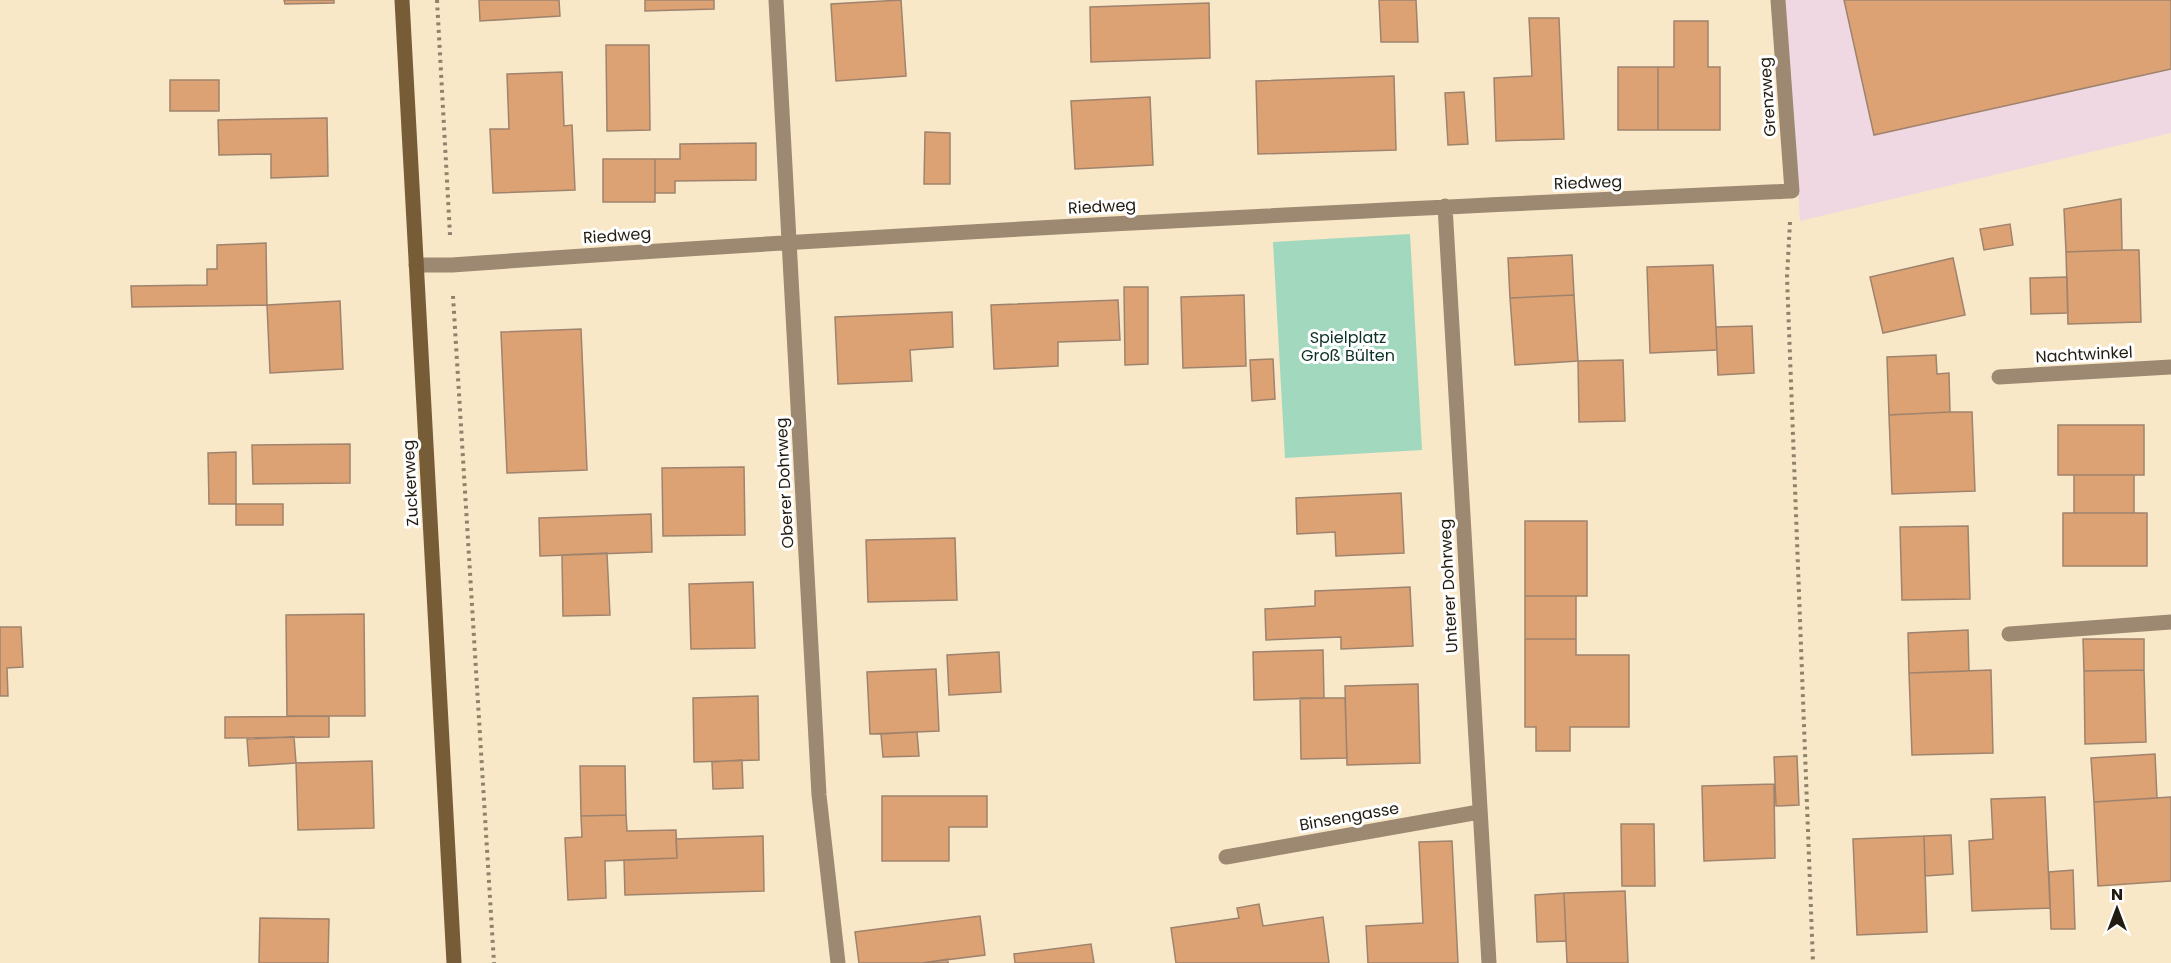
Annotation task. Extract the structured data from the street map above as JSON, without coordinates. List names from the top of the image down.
{
  "streets": {
    "street": [
      "Grenzweg",
      "Riedweg",
      "Nachtwinkel",
      "Zuckerweg",
      "Oberer Dohrweg",
      "Unterer Dohrweg",
      "Binsengasse"
    ]
  },
  "crossings": [
    ["Grenzweg", "Riedweg"],
    ["Riedweg", "Zuckerweg"],
    ["Riedweg", "Oberer Dohrweg"],
    ["Riedweg", "Unterer Dohrweg"],
    ["Unterer Dohrweg", "Binsengasse"]
  ],
  "parks": ["Spielplatz Groß Bülten"],
  "north": "top"
}
